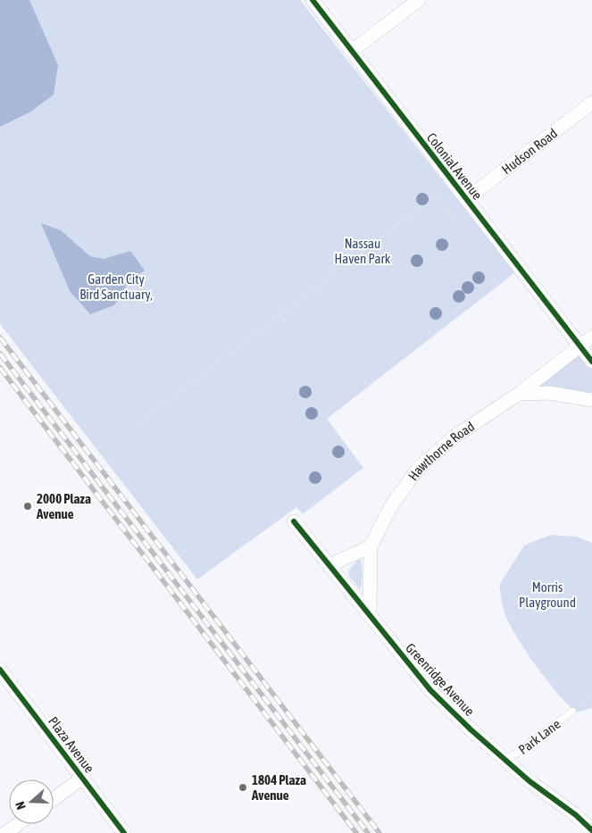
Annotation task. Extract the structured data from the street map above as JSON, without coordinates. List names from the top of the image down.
{
  "streets": {
    "street": [
      "Hudson Road",
      "Colonial Avenue",
      "Hawthorne Road",
      "Greenridge Avenue",
      "Plaza Avenue"
    ],
    "lane": ["Park Lane"]
  },
  "crossings": [
    ["Hudson Road", "Colonial Avenue"],
    ["Colonial Avenue", "Hawthorne Road"],
    ["Hawthorne Road", "Greenridge Avenue"],
    ["Greenridge Avenue", "Park Lane"]
  ],
  "parks": ["Nassau Haven Park", "Garden City Bird Sanctuary,", "Morris Playground"],
  "places": ["2000 Plaza Avenue", "1804 Plaza Avenue"],
  "north": "left"
}
